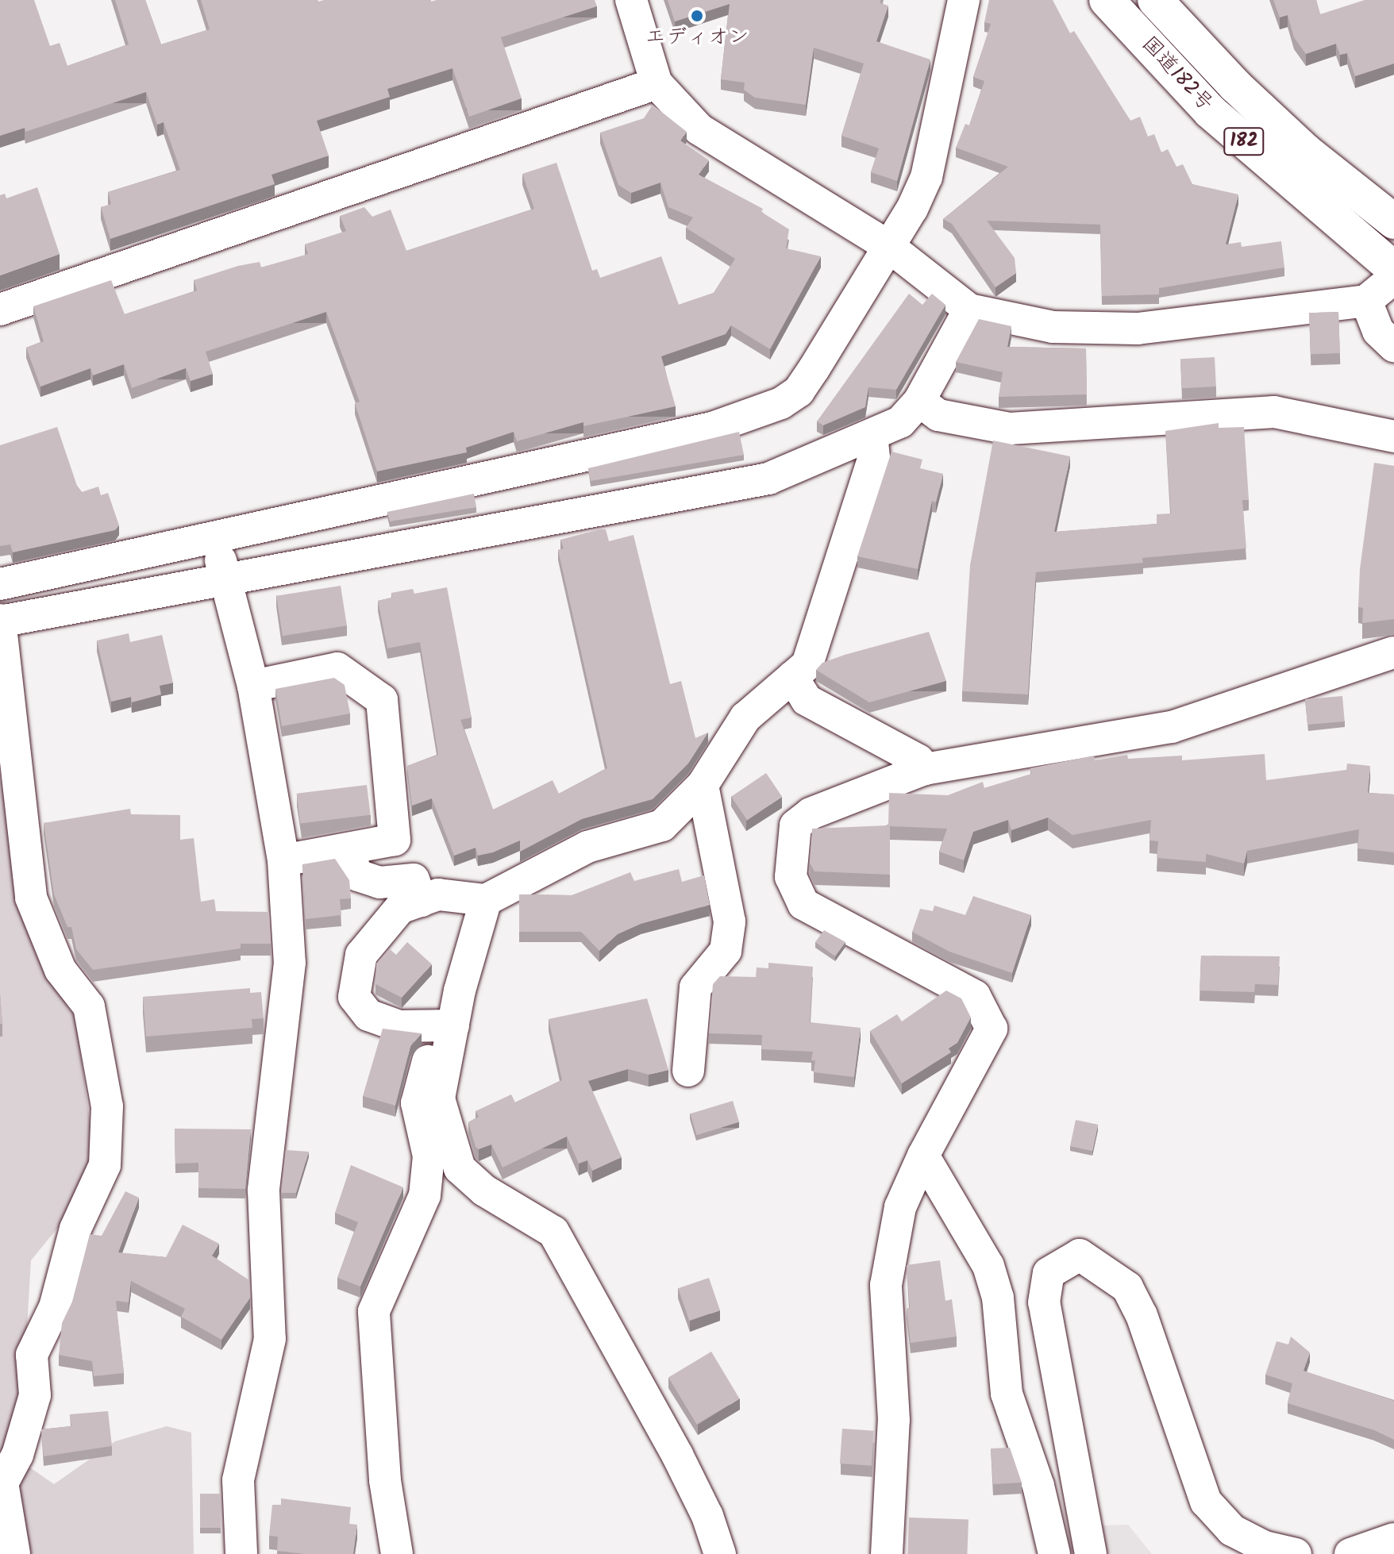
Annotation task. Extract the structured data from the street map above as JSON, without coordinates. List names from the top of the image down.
{
  "streets": {
    "highway": ["国道182号", "182"]
  },
  "places": ["エディオン"]
}
